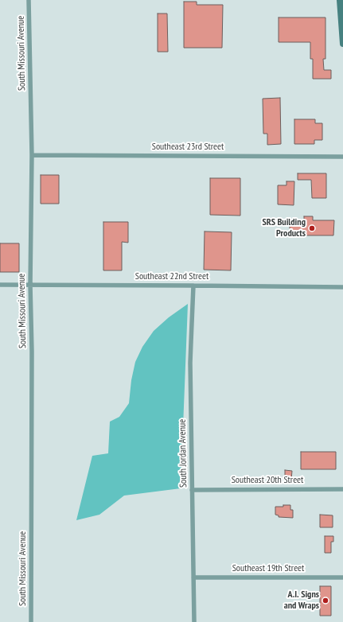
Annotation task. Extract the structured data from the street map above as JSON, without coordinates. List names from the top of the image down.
{
  "streets": {
    "street": [
      "South Missouri Avenue",
      "Southeast 23rd Street",
      "Southeast 22nd Street",
      "South Jordan Avenue",
      "Southeast 20th Street",
      "Southeast 19th Street"
    ]
  },
  "crossings": [
    ["South Missouri Avenue", "Southeast 23rd Street"],
    ["South Missouri Avenue", "Southeast 22nd Street"],
    ["Southeast 22nd Street", "South Jordan Avenue"],
    ["South Jordan Avenue", "Southeast 20th Street"],
    ["South Jordan Avenue", "Southeast 19th Street"]
  ],
  "places": ["SRS Building Products", "A.I. Signs and Wraps"]
}
